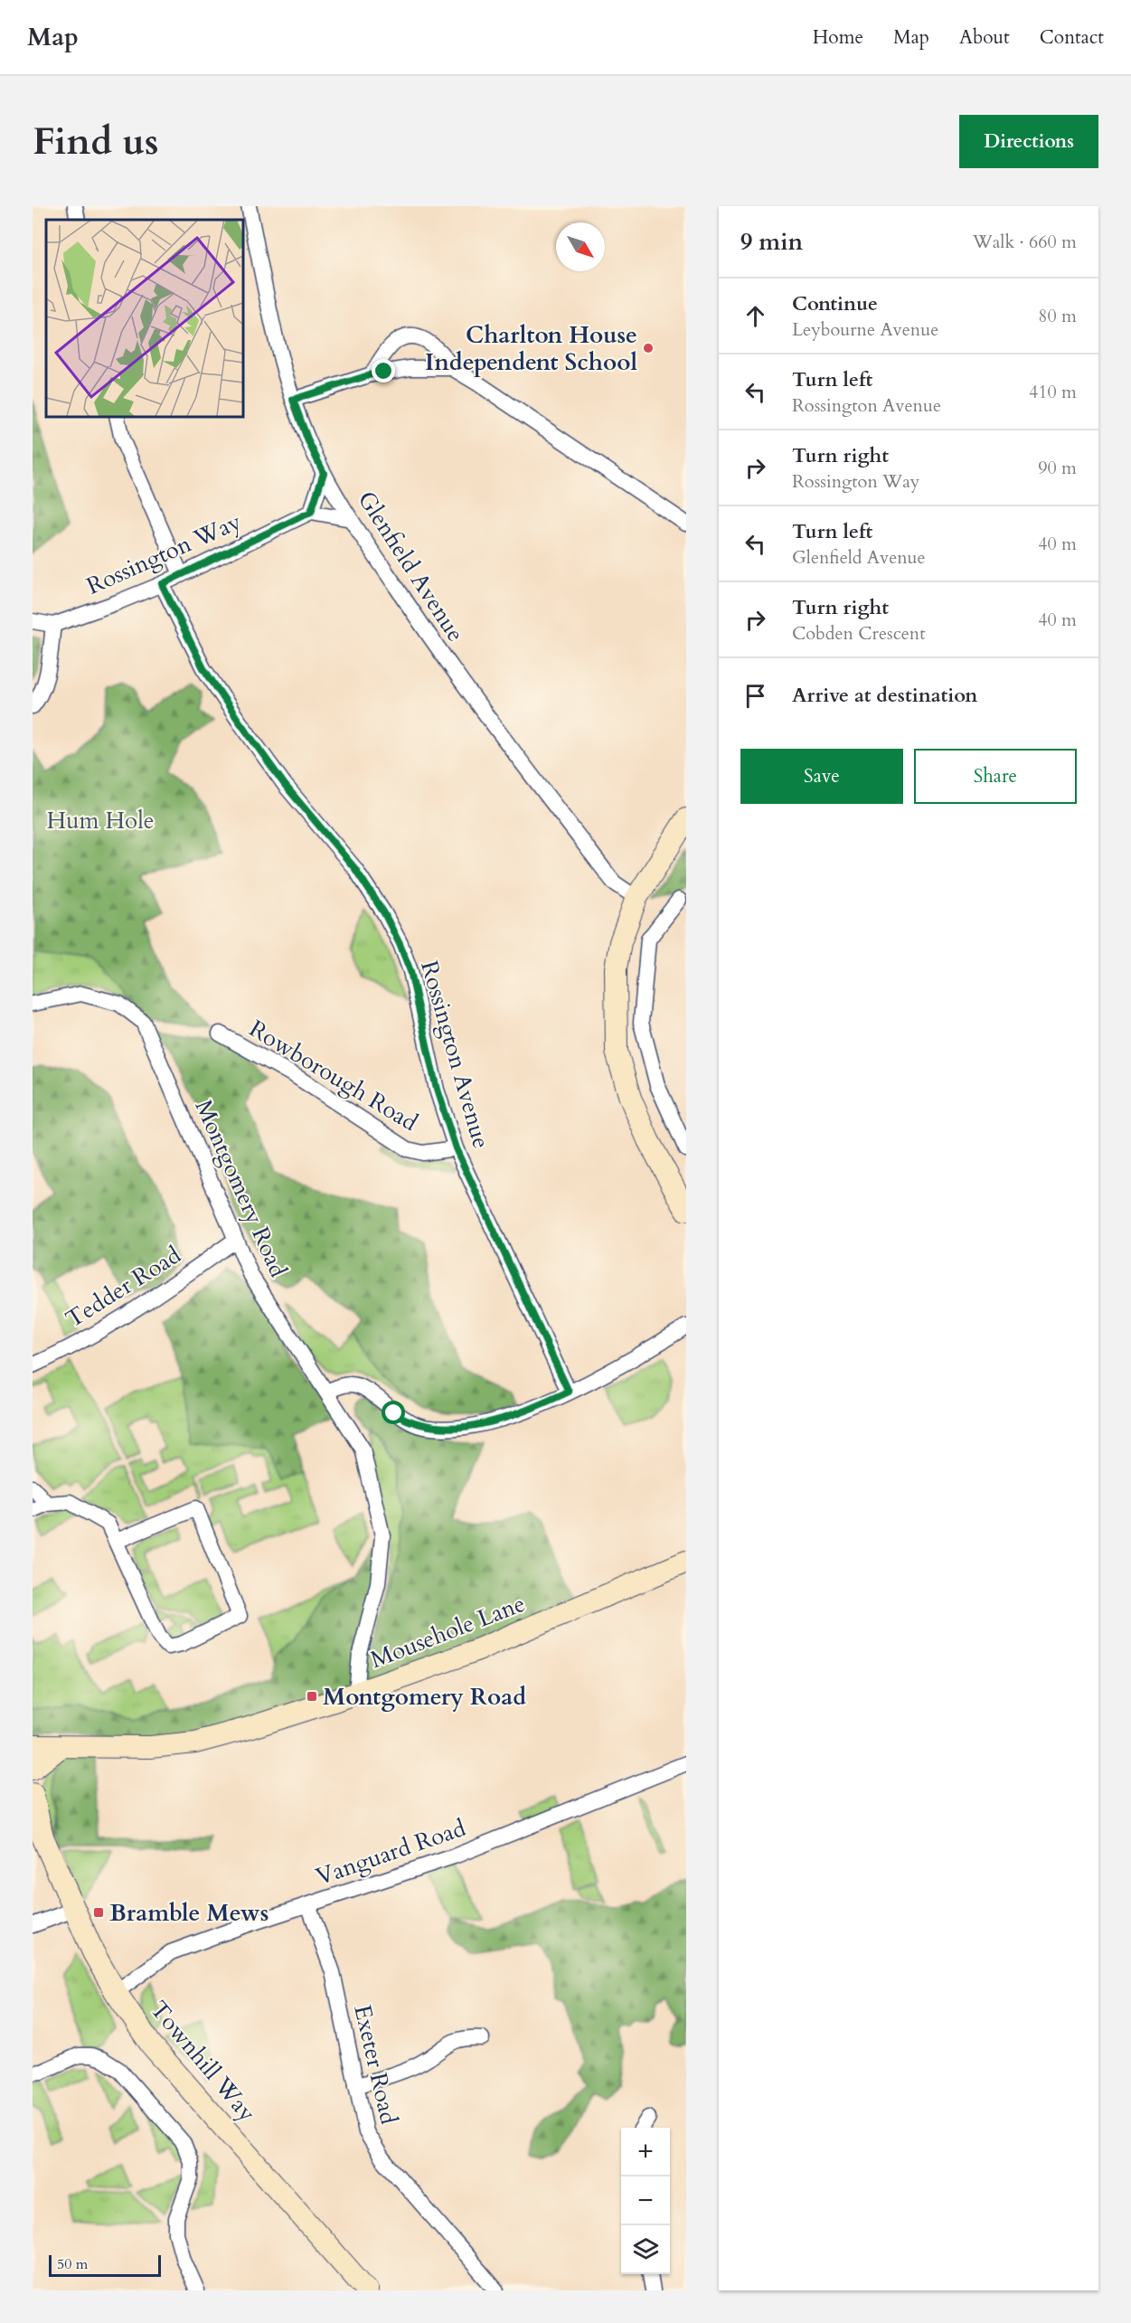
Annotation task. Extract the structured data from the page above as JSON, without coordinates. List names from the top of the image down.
{
  "streets": {
    "street": [
      "Rossington Way",
      "Glenfield Avenue",
      "Rossington Avenue",
      "Rowborough Road",
      "Montgomery Road",
      "Tedder Road",
      "Mousehole Lane",
      "Vanguard Road",
      "Townhill Way",
      "Exeter Road"
    ]
  },
  "crossings": [
    ["Rossington Way", "Rossington Avenue"],
    ["Rossington Avenue", "Rowborough Road"],
    ["Montgomery Road", "Tedder Road"],
    ["Montgomery Road", "Mousehole Lane"],
    ["Vanguard Road", "Townhill Way"],
    ["Vanguard Road", "Exeter Road"]
  ],
  "parks": ["Hum Hole"],
  "places": {
    "other": ["Charlton House Independent School"],
    "transit": ["Montgomery Road", "Bramble Mews"]
  },
  "scale_bar": "50 m",
  "north": "bottom right",
  "page": {
    "header": "Map",
    "nav": [
      "Home",
      "Map",
      "About",
      "Contact"
    ],
    "buttons": [
      "Directions",
      ["Save", "Share"]
    ],
    "title": "Find us",
    "heading": ["9 min", "Walk · 660 m"],
    "list": [
      ["Continue", "Leybourne Avenue", "80 m"],
      ["Turn left", "Rossington Avenue", "410 m"],
      ["Turn right", "Rossington Way", "90 m"],
      ["Turn left", "Glenfield Avenue", "40 m"],
      ["Turn right", "Cobden Crescent", "40 m"],
      "Arrive at destination"
    ],
    "map_buttons": ["+", "−"],
    "scale": "50 m"
  }
}
